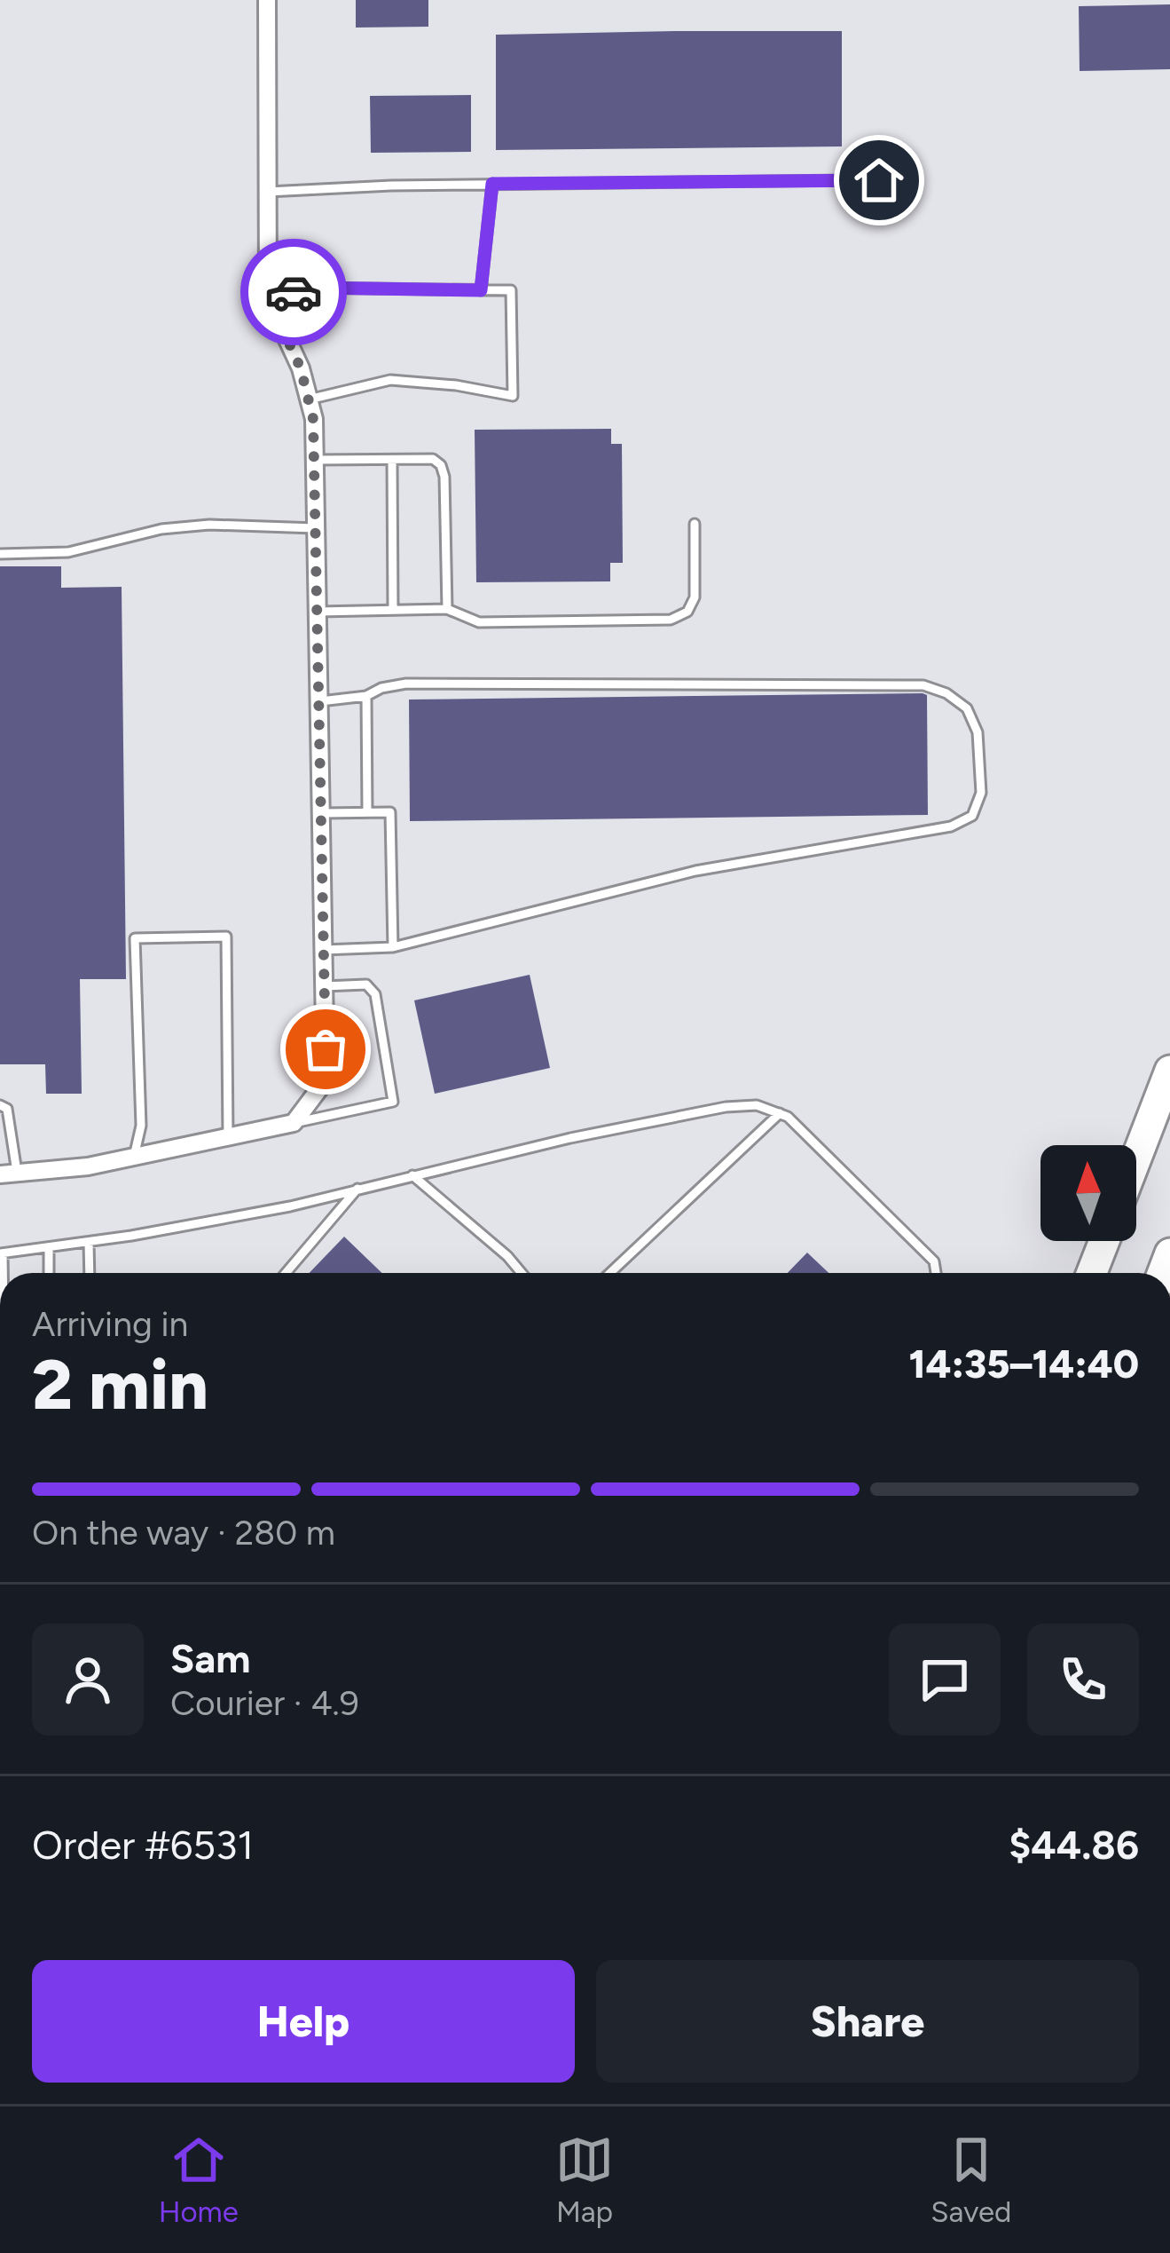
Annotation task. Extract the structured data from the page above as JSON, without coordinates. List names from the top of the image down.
{
  "north": "top",
  "page": {
    "heading": ["2 min", "Arriving in", "14:35–14:40"],
    "panel": [
      "Sam",
      "Courier · 4.9",
      "Order #6531",
      "$44.86"
    ],
    "bar": "On the way · 280 m",
    "buttons": ["Help", "Share"],
    "tabs": ["Home", "Map", "Saved"]
  }
}
